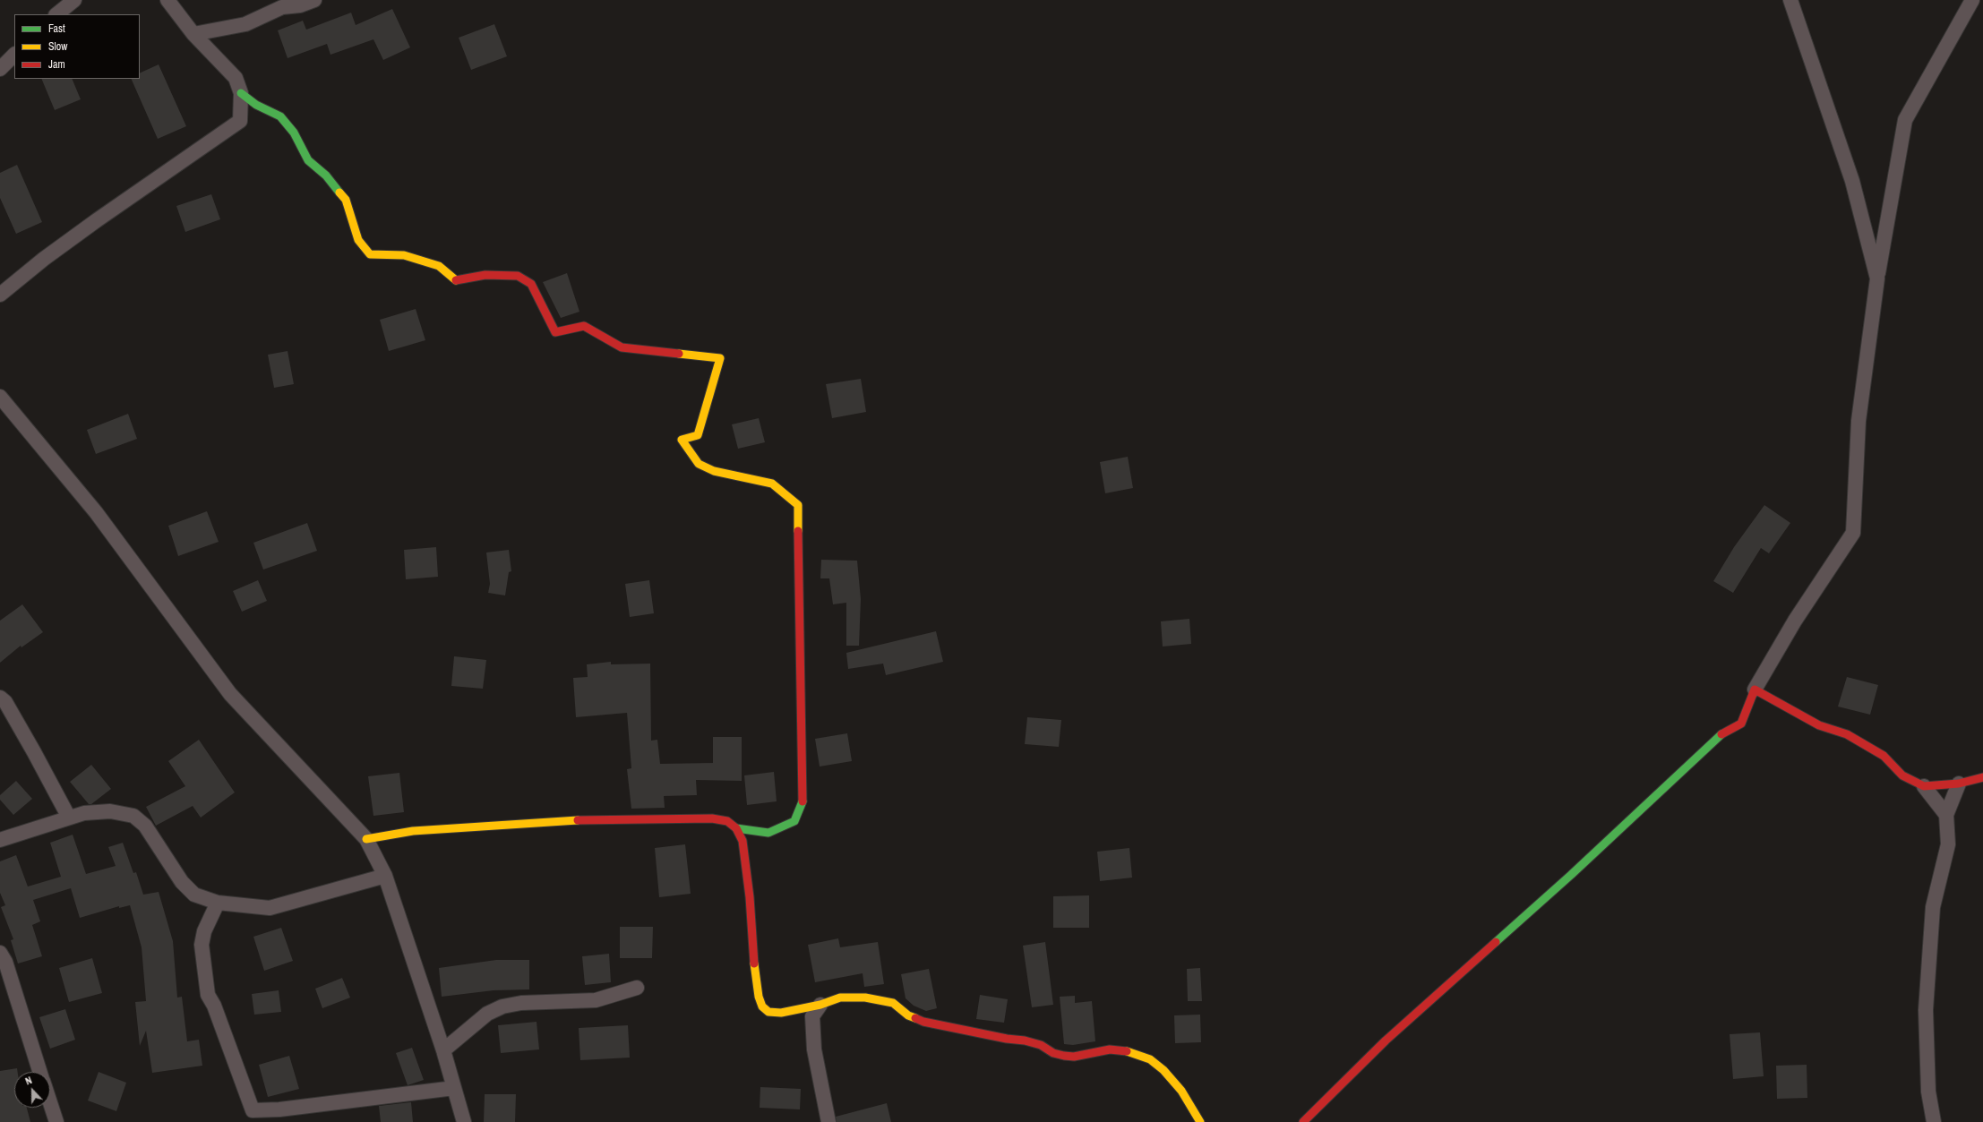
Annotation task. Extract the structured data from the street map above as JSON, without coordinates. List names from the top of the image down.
{
  "legend": ["Fast", "Slow", "Jam"],
  "north": "top"
}
